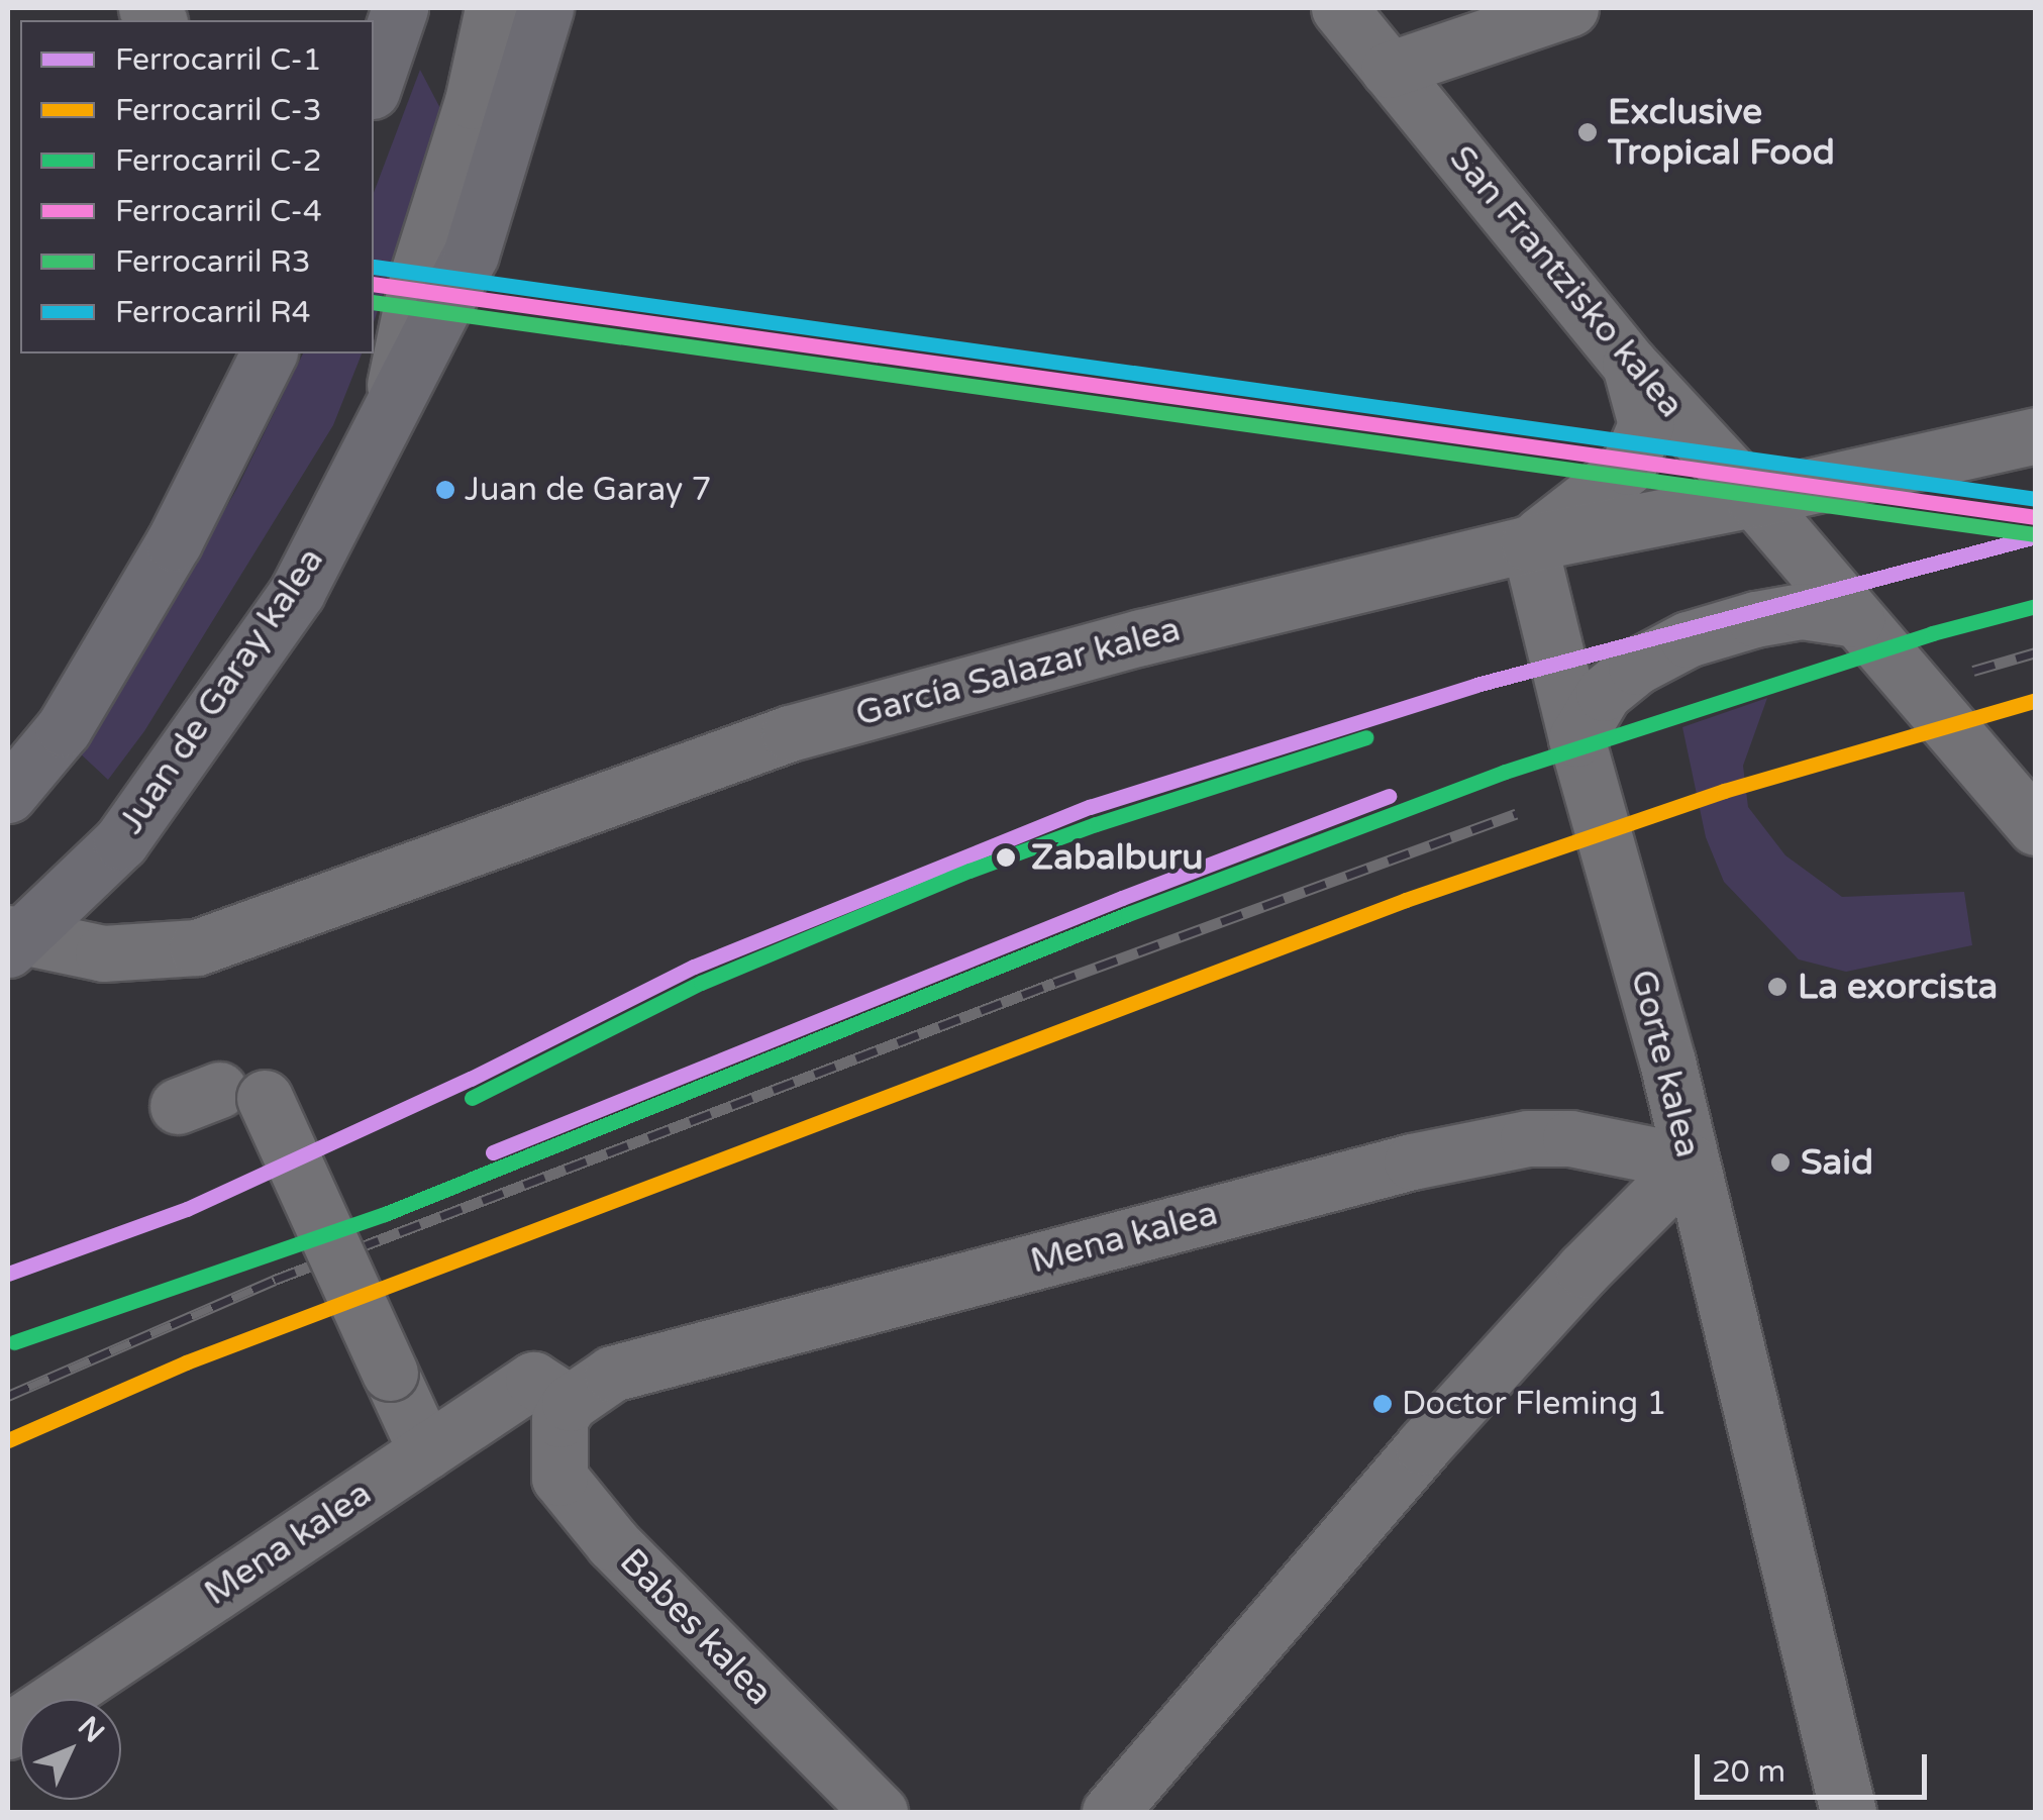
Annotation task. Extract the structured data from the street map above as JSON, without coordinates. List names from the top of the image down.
{
  "streets": {
    "main road": ["Juan de Garay kalea"],
    "street": [
      "San Frantzisko kalea",
      "García Salazar kalea",
      "Gorte kalea",
      "Mena kalea",
      "Babes kalea"
    ]
  },
  "crossings": [
    ["San Frantzisko kalea", "García Salazar kalea"],
    ["García Salazar kalea", "Juan de Garay kalea"],
    ["García Salazar kalea", "Gorte kalea"],
    ["Gorte kalea", "Mena kalea"],
    ["Mena kalea", "Babes kalea"]
  ],
  "places": [
    "Exclusive Tropical Food",
    "Juan de Garay 7",
    "Zabalburu",
    "La exorcista",
    "Said",
    "Doctor Fleming 1"
  ],
  "lines": [
    "rail line R4",
    "rail line C-4",
    "rail line R3",
    "rail line C-1",
    "rail line C-2",
    "rail line C-3"
  ],
  "legend": [
    "Ferrocarril C-1",
    "Ferrocarril C-3",
    "Ferrocarril C-2",
    "Ferrocarril C-4",
    "Ferrocarril R3",
    "Ferrocarril R4"
  ],
  "scale_bar": "20 m",
  "north": "top right"
}
